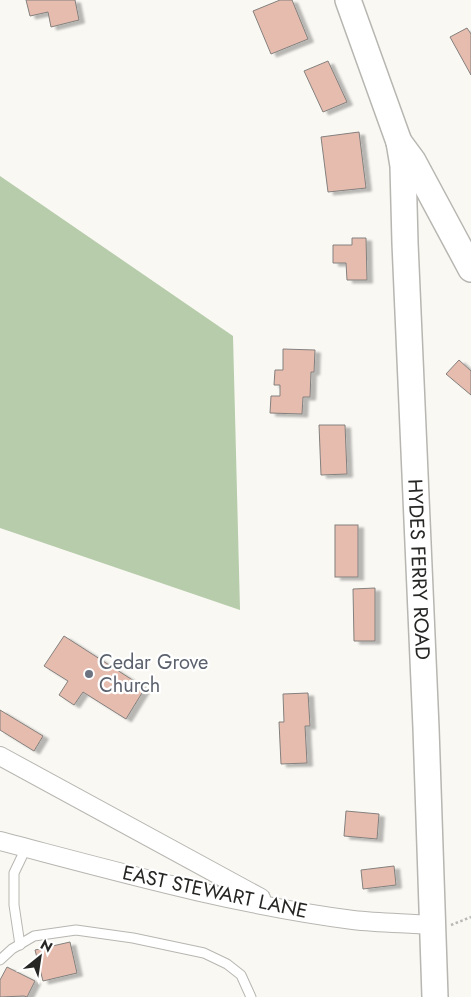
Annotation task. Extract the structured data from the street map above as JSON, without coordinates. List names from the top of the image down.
{
  "streets": {
    "street": ["HYDES FERRY ROAD", "EAST STEWART LANE"]
  },
  "crossings": [
    ["HYDES FERRY ROAD", "EAST STEWART LANE"]
  ],
  "places": ["Cedar Grove Church"],
  "north": "top right"
}
